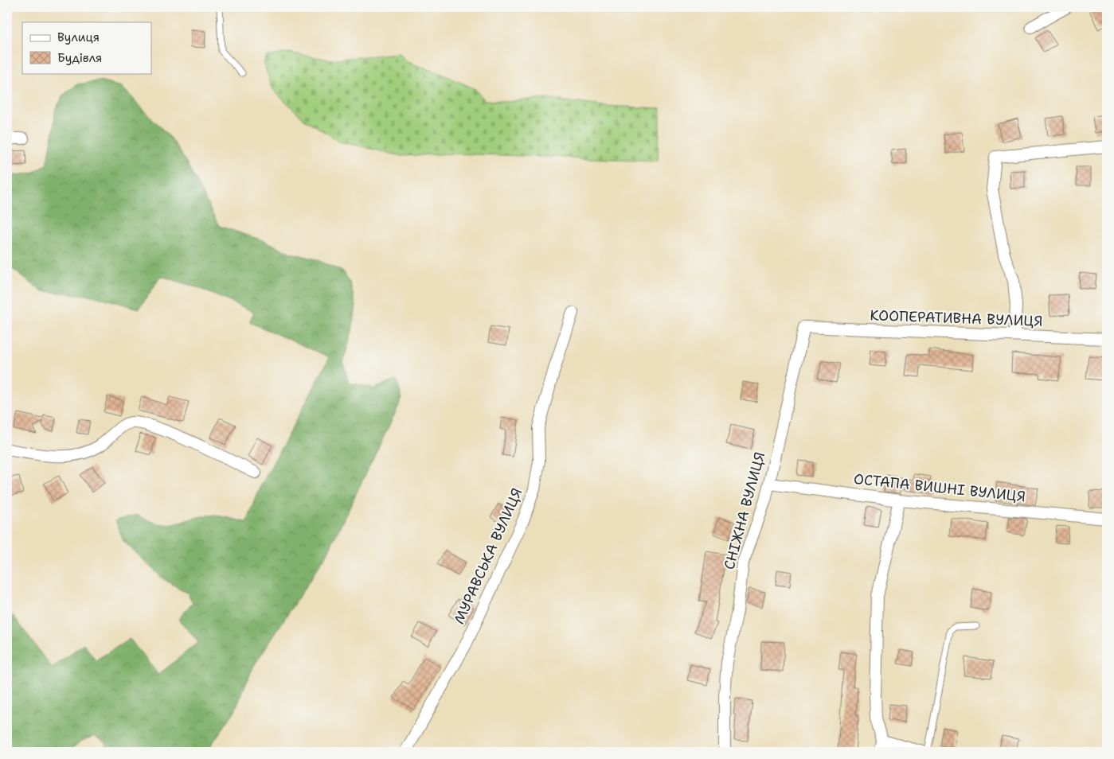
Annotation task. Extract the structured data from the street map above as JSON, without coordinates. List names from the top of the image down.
{
  "streets": {
    "street": [
      "КООПЕРАТИВНА ВУЛИЦЯ",
      "ОСТАПА ВИШНІ ВУЛИЦЯ",
      "СНІЖНА ВУЛИЦЯ",
      "МУРАВСЬКА ВУЛИЦЯ"
    ]
  },
  "crossings": [
    ["КООПЕРАТИВНА ВУЛИЦЯ", "СНІЖНА ВУЛИЦЯ"],
    ["ОСТАПА ВИШНІ ВУЛИЦЯ", "СНІЖНА ВУЛИЦЯ"]
  ],
  "legend": ["Вулиця", "Будівля"]
}
